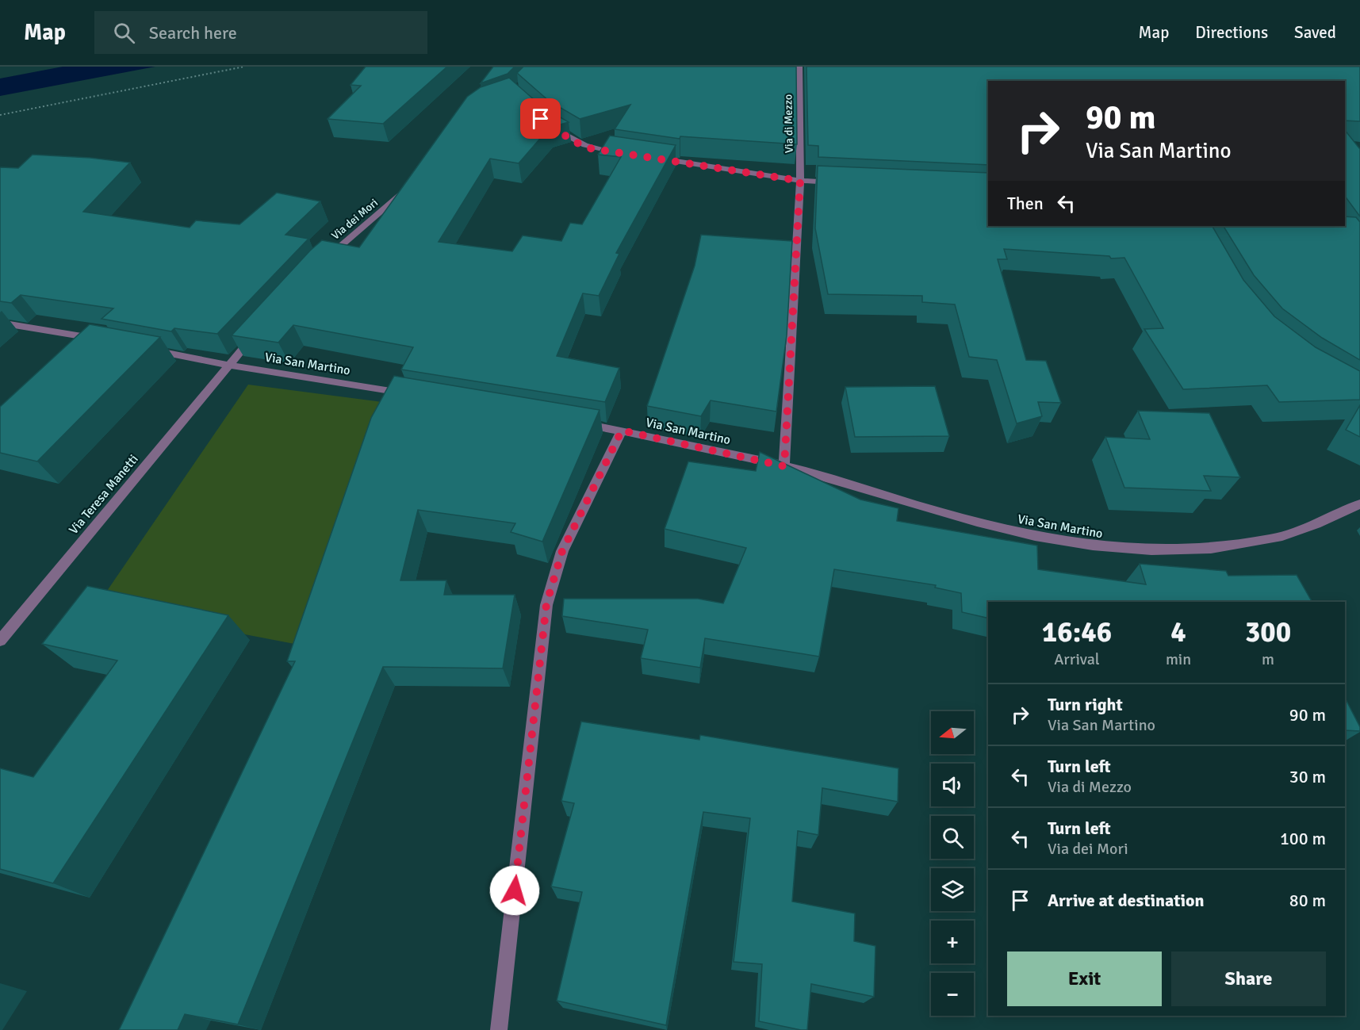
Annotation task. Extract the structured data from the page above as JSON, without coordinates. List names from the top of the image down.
{
  "streets": {
    "street": [
      "Via di Mezzo",
      "Via dei Mori",
      "Via San Martino",
      "Via Teresa Manetti"
    ]
  },
  "crossings": [
    ["Via di Mezzo", "Via San Martino"],
    ["Via San Martino", "Via Teresa Manetti"]
  ],
  "north": "left",
  "page": {
    "header": "Map",
    "search": "Search here",
    "nav": ["Map", "Directions", "Saved"],
    "turn": ["90 m", "Via San Martino"],
    "then": "Then",
    "eta": [
      "16:46",
      "Arrival",
      "4",
      "min",
      "300",
      "m"
    ],
    "list": [
      {
        "name": "Turn right",
        "note": "Via San Martino",
        "value": "90 m"
      },
      {
        "name": "Turn left",
        "note": "Via di Mezzo",
        "value": "30 m"
      },
      {
        "name": "Turn left",
        "note": "Via dei Mori",
        "value": "100 m"
      },
      {
        "name": "Arrive at destination",
        "value": "80 m"
      }
    ],
    "map_buttons": ["+", "−"],
    "buttons": ["Exit", "Share"]
  }
}
